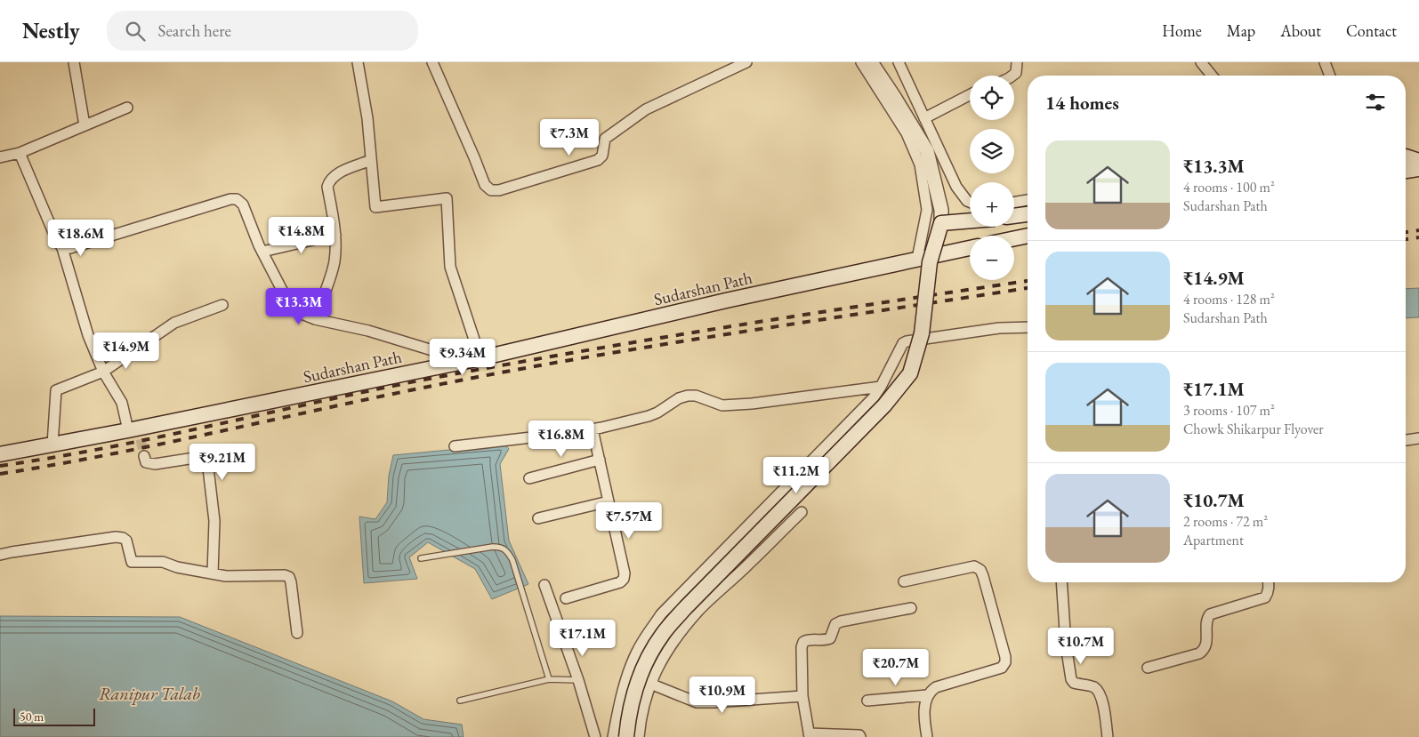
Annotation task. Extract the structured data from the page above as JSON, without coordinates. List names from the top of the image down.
{
  "streets": {
    "main road": ["Sudarshan Path"]
  },
  "water": ["Ranipur Talab"],
  "scale_bar": "50 m",
  "page": {
    "header": "Nestly",
    "search": "Search here",
    "nav": [
      "Home",
      "Map",
      "About",
      "Contact"
    ],
    "map_buttons": ["+", "−"],
    "heading": "14 homes",
    "price": [
      "₹7.3M",
      "₹14.8M",
      "₹18.6M",
      "₹13.3M",
      "₹14.9M",
      "₹9.34M",
      "₹16.8M",
      "₹9.21M",
      "₹11.2M",
      "₹7.57M",
      "₹17.1M",
      "₹10.7M",
      "₹20.7M",
      "₹10.9M"
    ],
    "list": [
      {
        "name": "₹13.3M",
        "note": "4 rooms · 100 m² · Sudarshan Path"
      },
      {
        "name": "₹14.9M",
        "note": "4 rooms · 128 m² · Sudarshan Path"
      },
      {
        "name": "₹17.1M",
        "note": "3 rooms · 107 m² · Chowk Shikarpur Flyover"
      },
      {
        "name": "₹10.7M",
        "note": "2 rooms · 72 m² · Apartment"
      }
    ],
    "scale": "50 m"
  }
}
